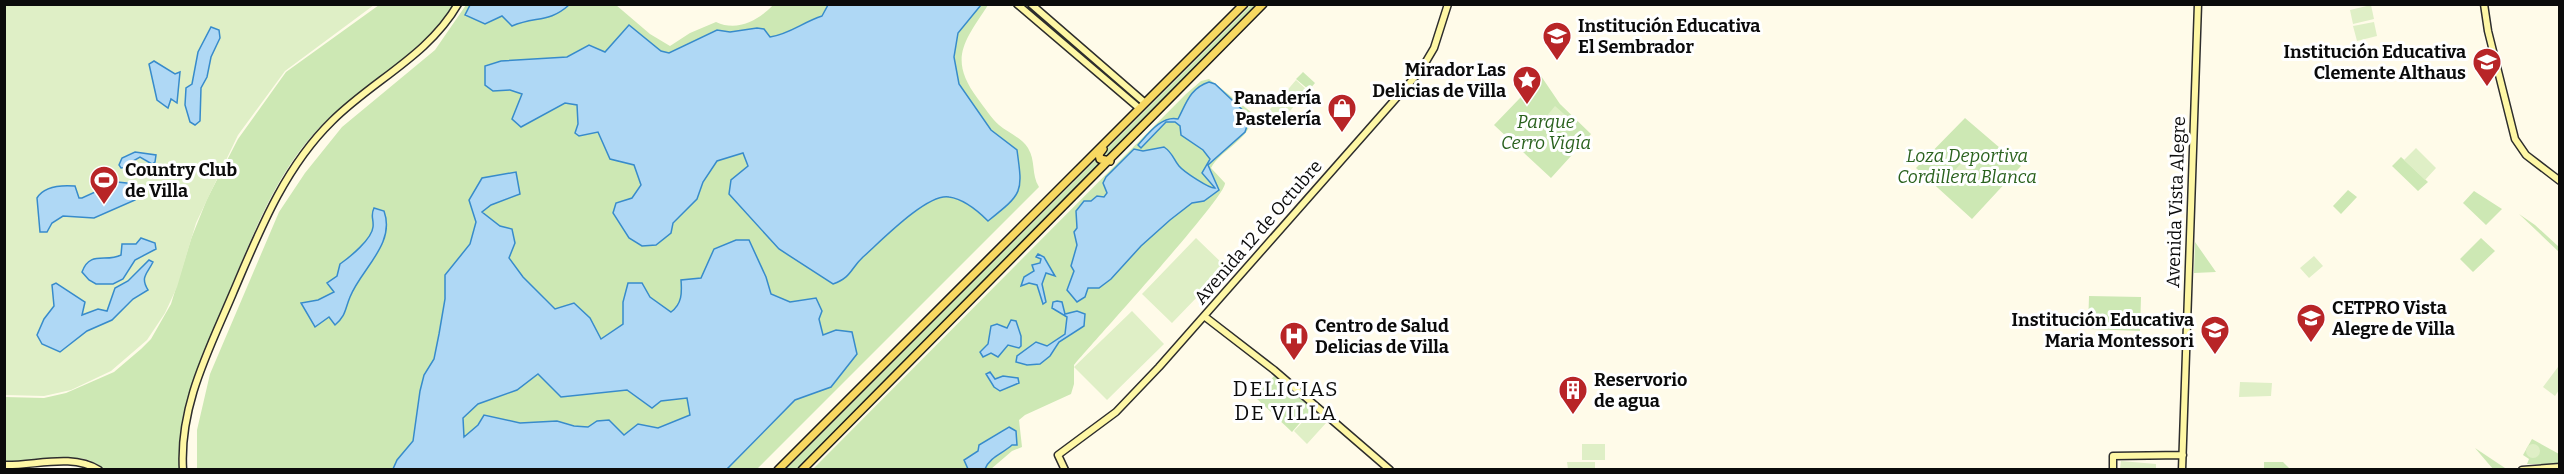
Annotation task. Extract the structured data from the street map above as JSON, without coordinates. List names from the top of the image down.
{
  "streets": {
    "street": ["Avenida Vista Alegre", "Avenida 12 de Octubre"]
  },
  "districts": ["DELICIAS DE VILLA"],
  "parks": ["Parque Cerro Vigía", "Loza Deportiva Cordillera Blanca"],
  "places": {
    "school or university": [
      "Institución Educativa El Sembrador",
      "Institución Educativa Clemente Althaus",
      "CETPRO Vista Alegre de Villa",
      "Institución Educativa Maria Montessori"
    ],
    "place": ["Mirador Las Delicias de Villa"],
    "shop": ["Panadería Pastelería"],
    "sports": ["Country Club de Villa"],
    "hospital": ["Centro de Salud Delicias de Villa"],
    "building": ["Reservorio de agua"]
  }
}
